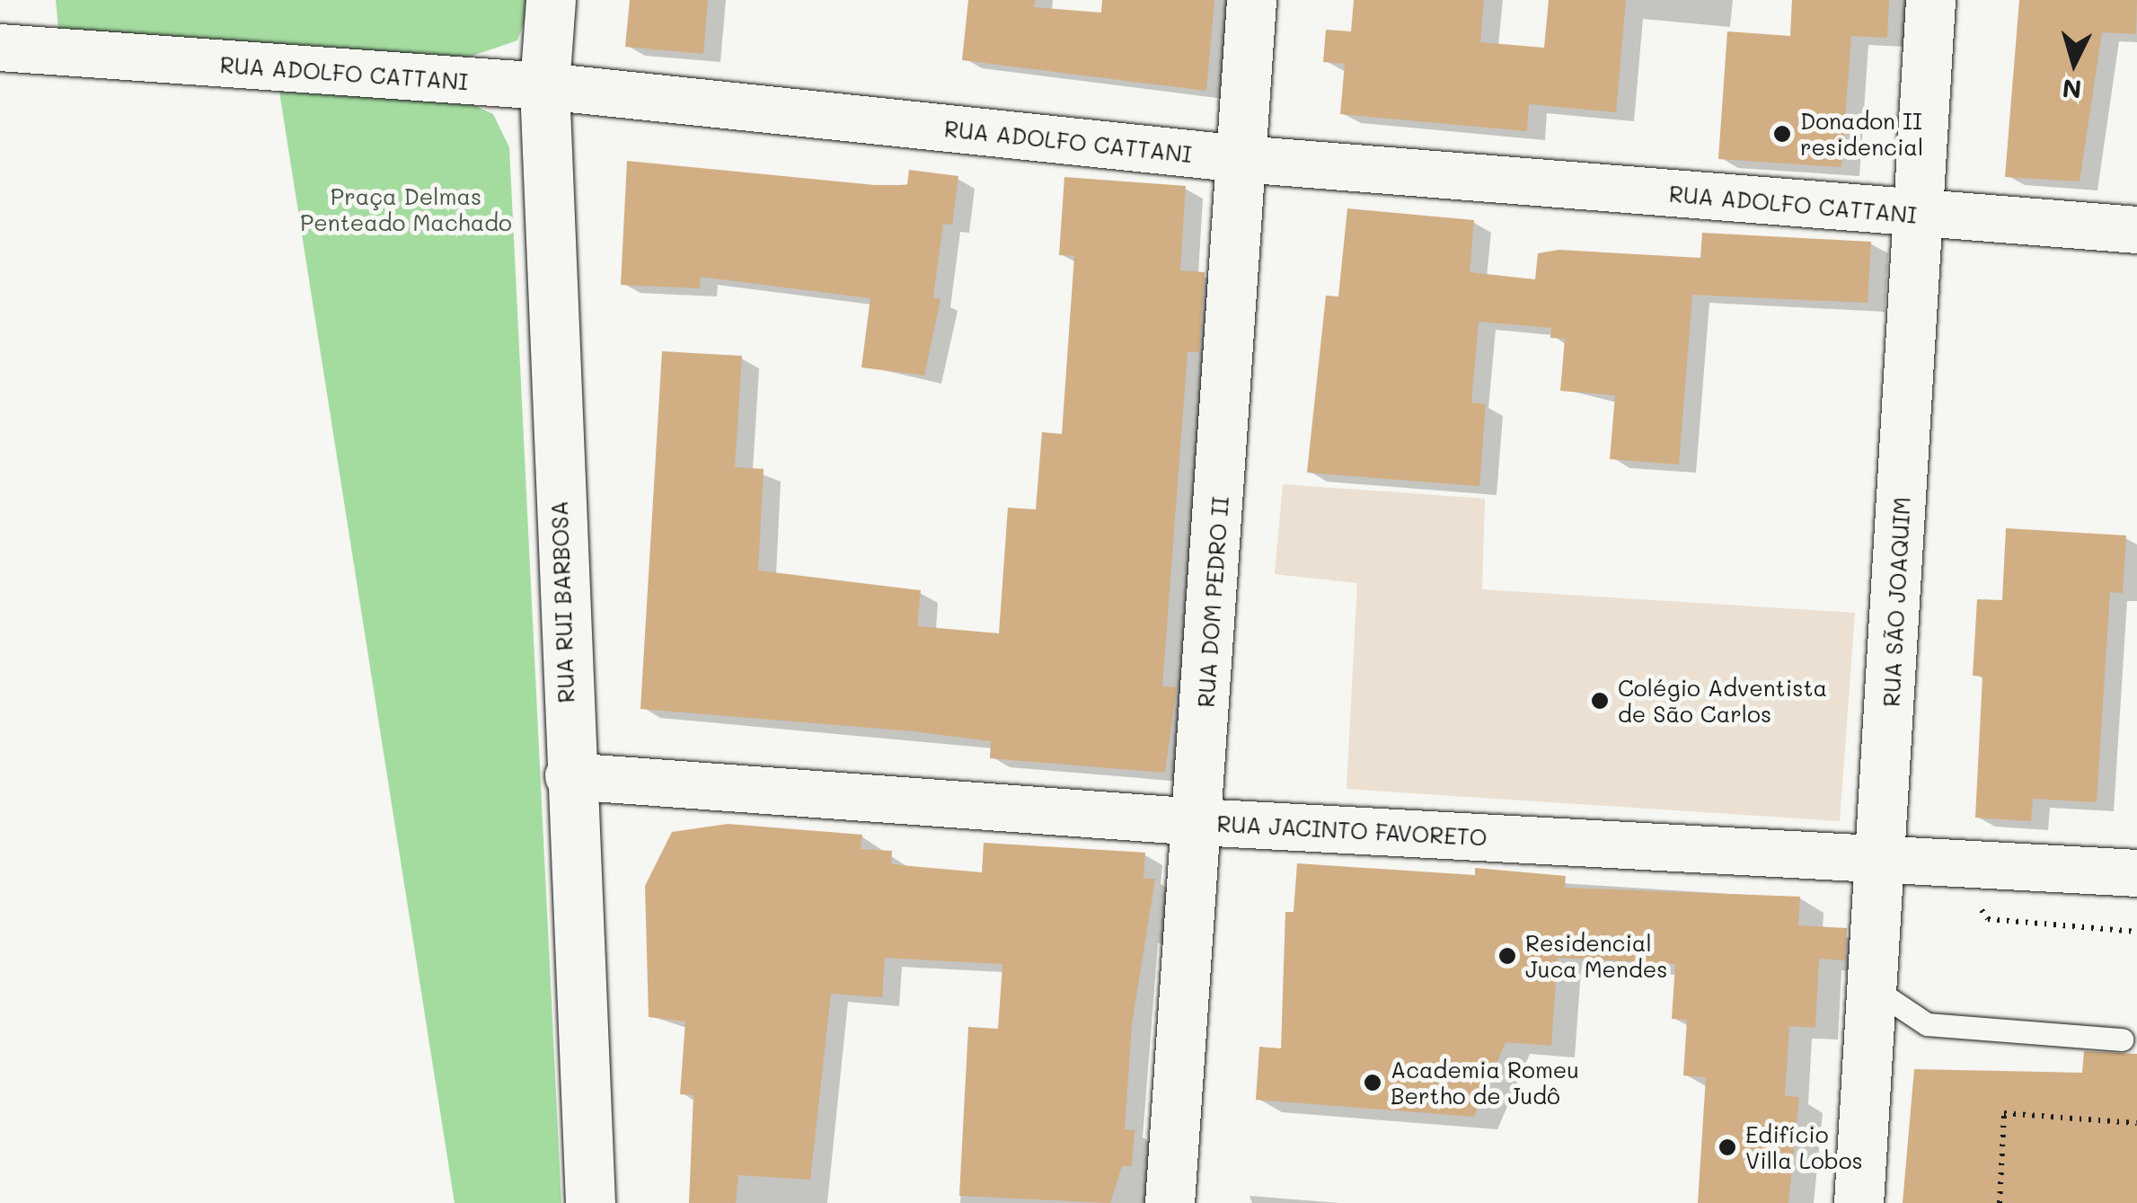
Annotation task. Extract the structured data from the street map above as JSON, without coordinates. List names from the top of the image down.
{
  "streets": {
    "main road": ["RUA RUI BARBOSA", "RUA DOM PEDRO II", "RUA SÃO JOAQUIM"],
    "street": ["RUA ADOLFO CATTANI", "RUA JACINTO FAVORETO"]
  },
  "crossings": [
    ["RUA ADOLFO CATTANI", "RUA RUI BARBOSA"],
    ["RUA ADOLFO CATTANI", "RUA DOM PEDRO II"],
    ["RUA ADOLFO CATTANI", "RUA SÃO JOAQUIM"],
    ["RUA RUI BARBOSA", "RUA JACINTO FAVORETO"],
    ["RUA DOM PEDRO II", "RUA JACINTO FAVORETO"],
    ["RUA SÃO JOAQUIM", "RUA JACINTO FAVORETO"]
  ],
  "parks": ["Praça Delmas Penteado Machado"],
  "places": [
    "Donadon II residencial",
    "Colégio Adventista de São Carlos",
    "Residencial Juca Mendes",
    "Academia Romeu Bertho de Judô",
    "Edifício Villa Lobos"
  ],
  "north": "bottom"
}
